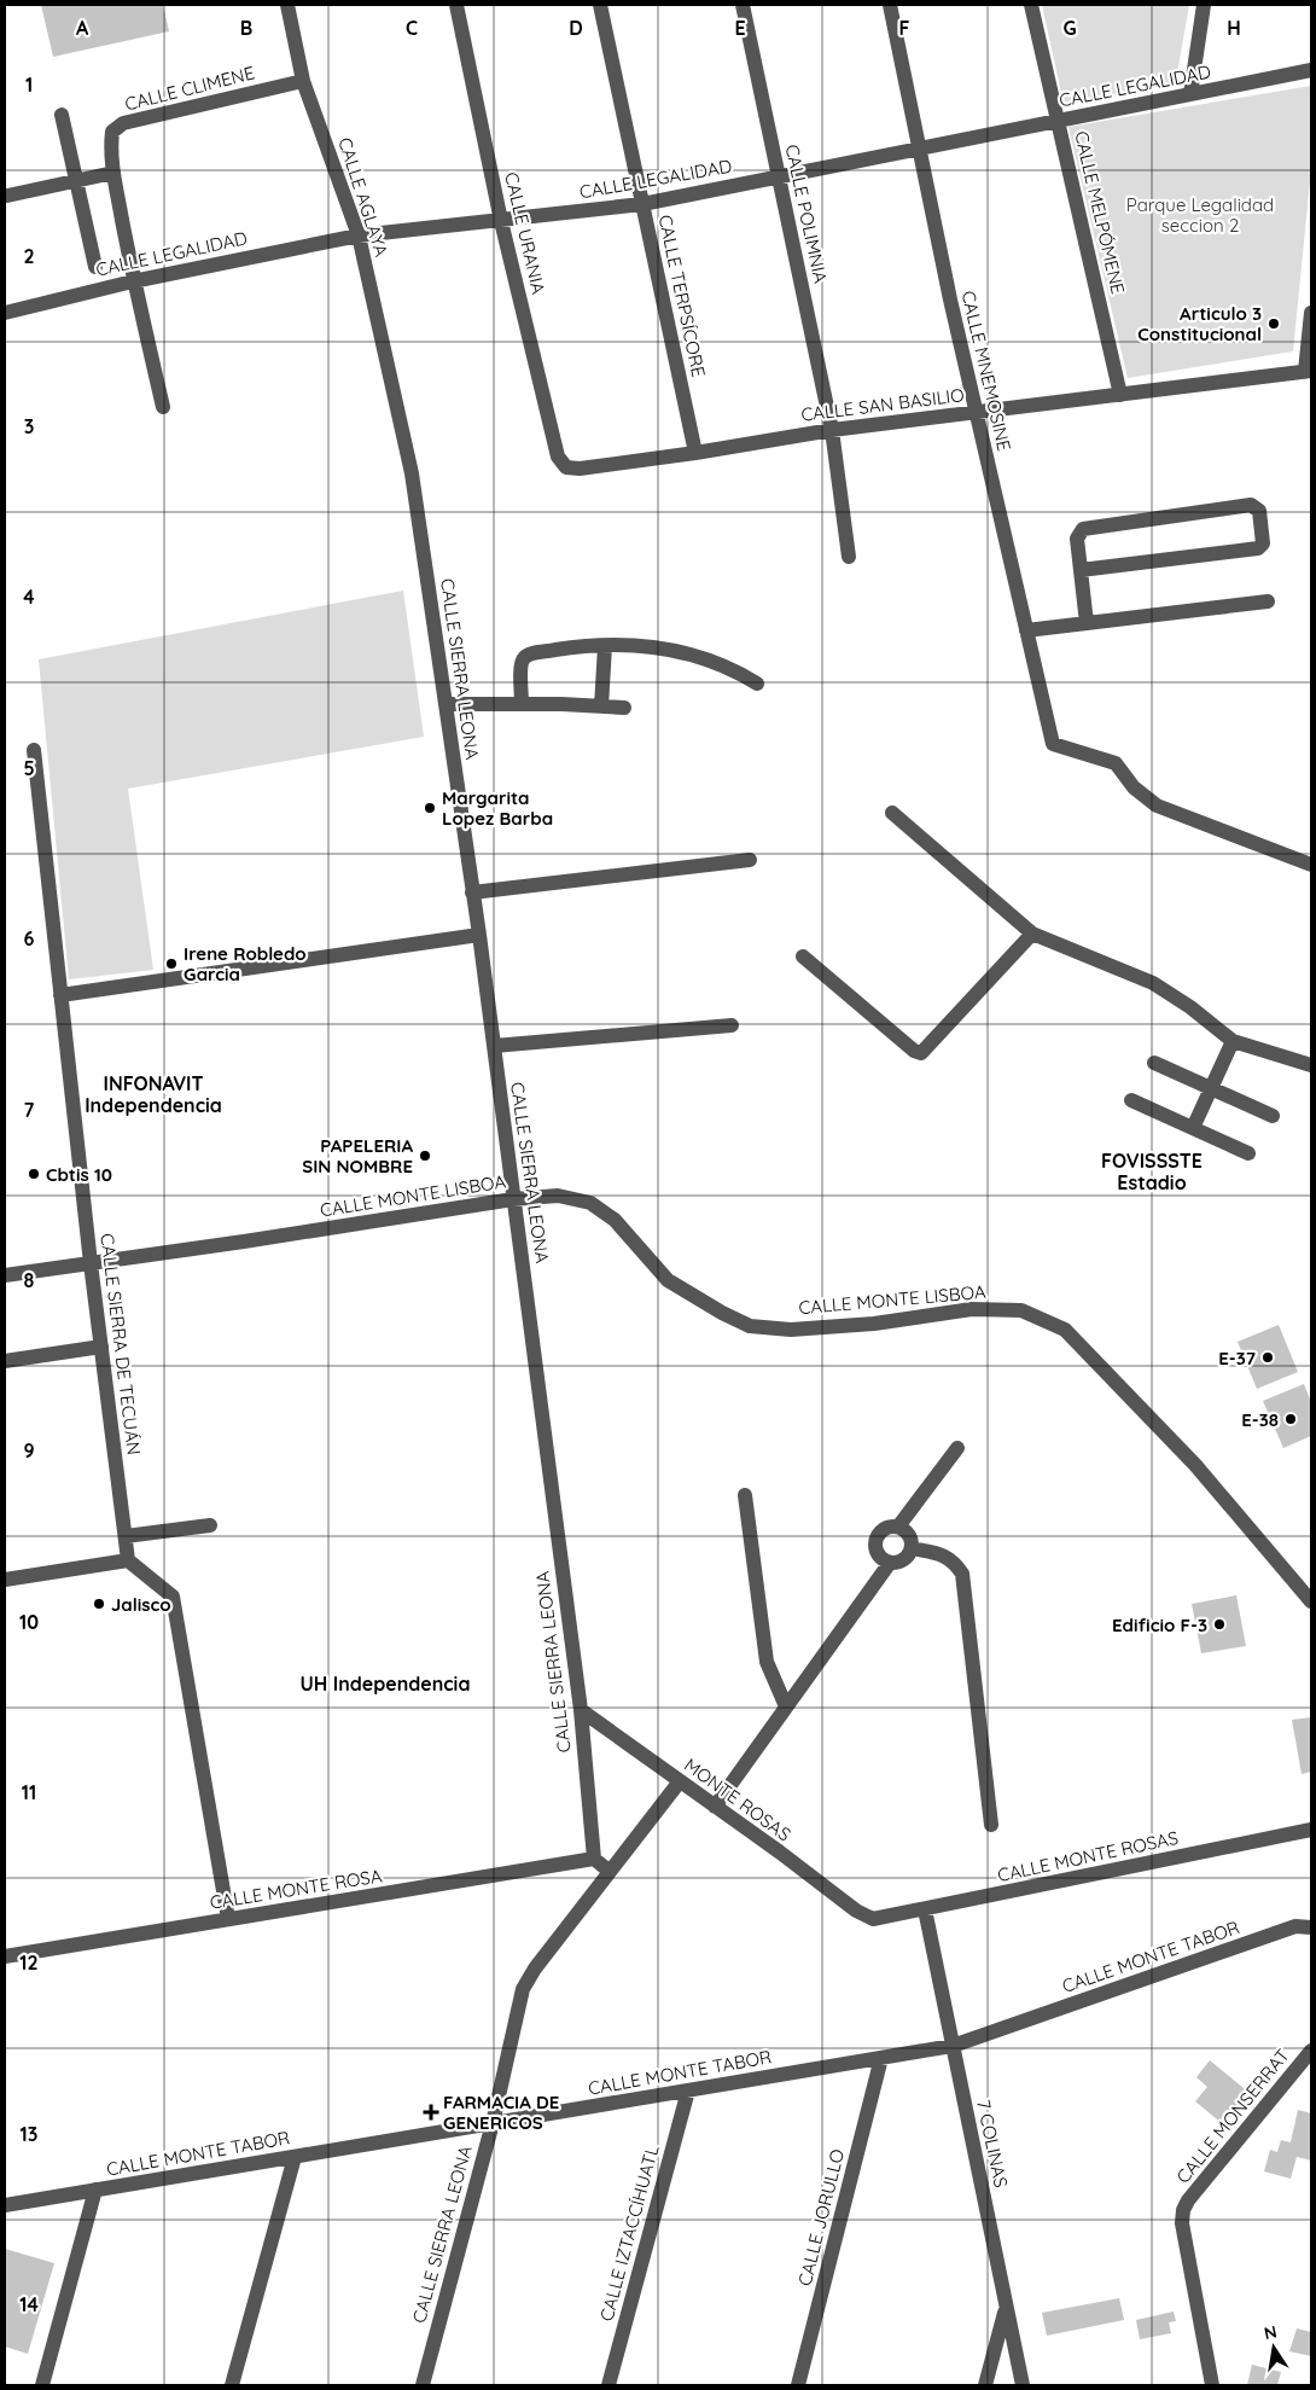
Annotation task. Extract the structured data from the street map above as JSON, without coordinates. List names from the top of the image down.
{
  "streets": {
    "street": [
      "CALLE LEGALIDAD",
      "CALLE CLIMENE",
      "CALLE AGLAYA",
      "CALLE MELPÓMENE",
      "CALLE POLIMNIA",
      "CALLE URANIA",
      "CALLE TERPSÍCORE",
      "CALLE MNEMOSINE",
      "CALLE SAN BASILIO",
      "CALLE SIERRA LEONA",
      "CALLE MONTE LISBOA",
      "CALLE SIERRA DE TECUÁN",
      "MONTE ROSAS",
      "CALLE MONTE ROSAS",
      "CALLE MONTE ROSA",
      "CALLE MONTE TABOR",
      "CALLE MONSERRAT",
      "7 COLINAS",
      "CALLE JORULLO",
      "CALLE IZTACCÍHUATL"
    ]
  },
  "crossings": [
    ["CALLE LEGALIDAD", "CALLE CLIMENE"],
    ["CALLE LEGALIDAD", "CALLE AGLAYA"],
    ["CALLE LEGALIDAD", "CALLE MELPÓMENE"],
    ["CALLE LEGALIDAD", "CALLE POLIMNIA"],
    ["CALLE LEGALIDAD", "CALLE URANIA"],
    ["CALLE LEGALIDAD", "CALLE TERPSÍCORE"],
    ["CALLE LEGALIDAD", "CALLE MNEMOSINE"],
    ["CALLE CLIMENE", "CALLE AGLAYA"],
    ["CALLE AGLAYA", "CALLE SIERRA LEONA"],
    ["CALLE MELPÓMENE", "CALLE SAN BASILIO"],
    ["CALLE POLIMNIA", "CALLE SAN BASILIO"],
    ["CALLE URANIA", "CALLE SAN BASILIO"],
    ["CALLE TERPSÍCORE", "CALLE SAN BASILIO"],
    ["CALLE MNEMOSINE", "CALLE SAN BASILIO"],
    ["CALLE SIERRA LEONA", "CALLE MONTE LISBOA"],
    ["CALLE SIERRA LEONA", "MONTE ROSAS"],
    ["CALLE SIERRA LEONA", "CALLE MONTE ROSA"],
    ["CALLE SIERRA LEONA", "CALLE MONTE TABOR"],
    ["CALLE MONTE LISBOA", "CALLE SIERRA DE TECUÁN"],
    ["MONTE ROSAS", "CALLE MONTE ROSAS"],
    ["CALLE MONTE ROSAS", "7 COLINAS"],
    ["CALLE MONTE TABOR", "7 COLINAS"],
    ["CALLE MONTE TABOR", "CALLE JORULLO"],
    ["CALLE MONTE TABOR", "CALLE IZTACCÍHUATL"]
  ],
  "districts": ["INFONAVIT Independencia", "FOVISSSTE Estadio", "UH Independencia"],
  "parks": ["Parque Legalidad seccion 2"],
  "places": {
    "other": [
      "Articulo 3 Constitucional",
      "Margarita Lopez Barba",
      "Irene Robledo Garcia",
      "PAPELERIA SIN NOMBRE",
      "Cbtis 10",
      "E-37",
      "E-38",
      "Jalisco",
      "Edificio F-3"
    ],
    "health": ["FARMACIA DE GENERICOS"]
  },
  "north": "top",
  "grid": {
    "columns": [
      "A",
      "B",
      "C",
      "D",
      "E",
      "F",
      "G",
      "H"
    ],
    "rows": [
      "1",
      "2",
      "3",
      "4",
      "5",
      "6",
      "7",
      "8",
      "9",
      "10",
      "11",
      "12",
      "13",
      "14"
    ]
  }
}
